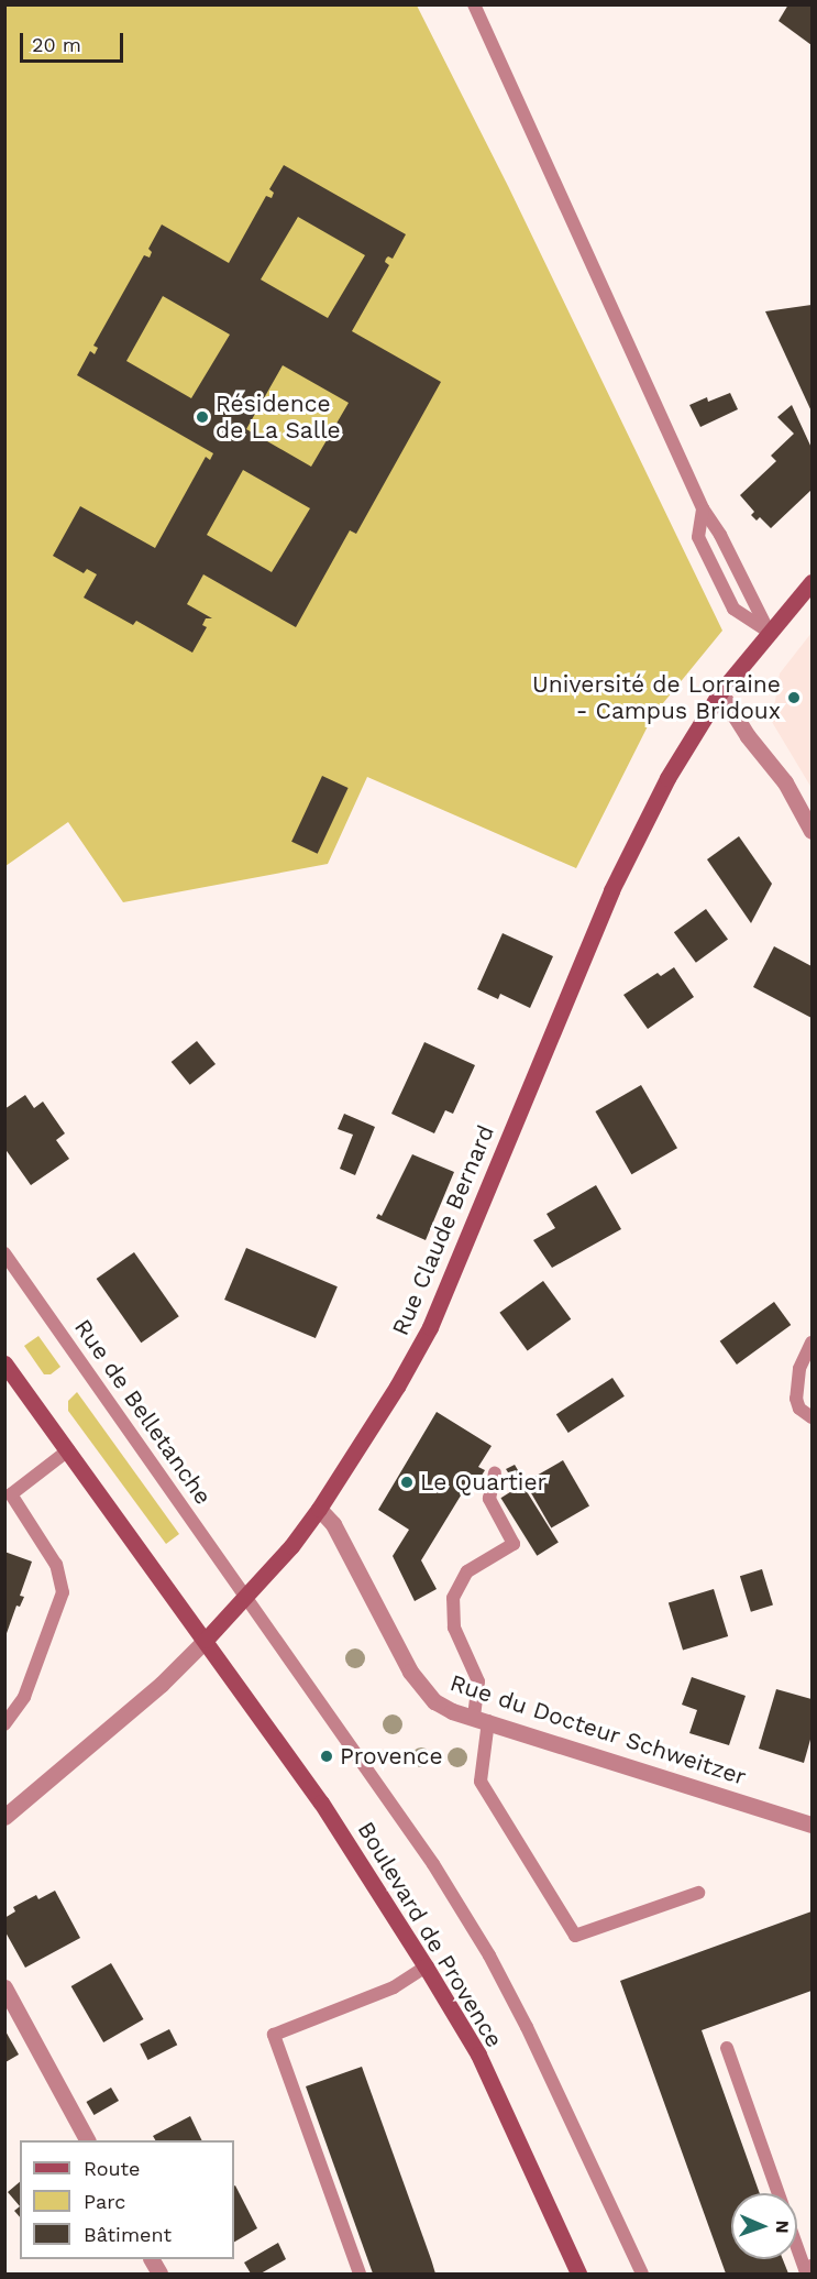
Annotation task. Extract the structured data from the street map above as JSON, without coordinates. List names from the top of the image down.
{
  "streets": {
    "street": ["Rue Claude Bernard", "Rue du Docteur Schweitzer", "Boulevard de Provence"],
    "lane": ["Rue de Belletanche"]
  },
  "crossings": [
    ["Rue Claude Bernard", "Rue de Belletanche"],
    ["Rue Claude Bernard", "Rue du Docteur Schweitzer"],
    ["Rue Claude Bernard", "Boulevard de Provence"]
  ],
  "places": [
    "Résidence de La Salle",
    "Université de Lorraine - Campus Bridoux",
    "Le Quartier",
    "Provence"
  ],
  "legend": ["Route", "Parc", "Bâtiment"],
  "scale_bar": "20 m",
  "north": "right"
}
